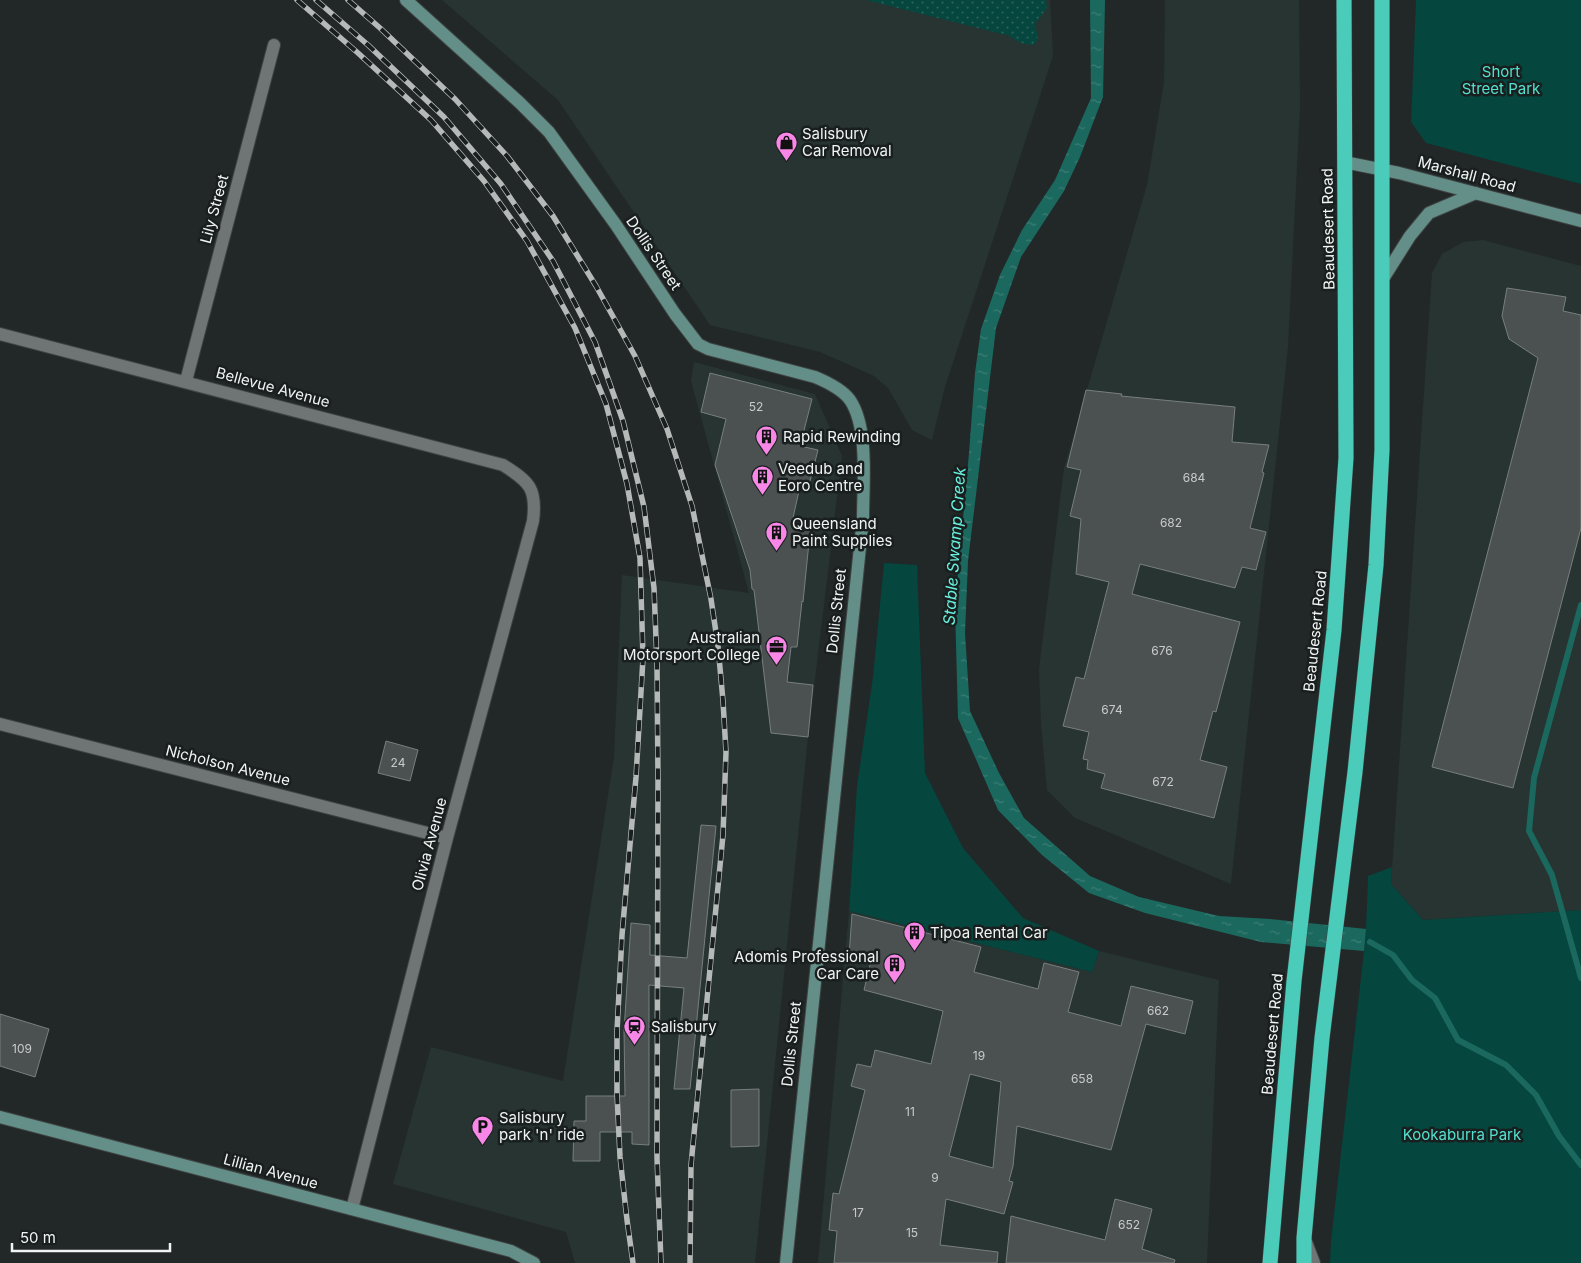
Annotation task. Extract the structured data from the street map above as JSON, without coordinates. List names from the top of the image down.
{
  "streets": {
    "highway": ["Beaudesert Road"],
    "street": [
      "Marshall Road",
      "Lily Street",
      "Dollis Street",
      "Bellevue Avenue",
      "Nicholson Avenue",
      "Olivia Avenue",
      "Lillian Avenue"
    ]
  },
  "crossings": [
    ["Marshall Road", "Beaudesert Road"],
    ["Lily Street", "Bellevue Avenue"],
    ["Bellevue Avenue", "Olivia Avenue"],
    ["Nicholson Avenue", "Olivia Avenue"],
    ["Olivia Avenue", "Lillian Avenue"]
  ],
  "water": ["Stable Swamp Creek"],
  "parks": ["Short Street Park", "Kookaburra Park"],
  "places": {
    "shop": ["Salisbury Car Removal"],
    "building": [
      "Rapid Rewinding",
      "Veedub and Eoro Centre",
      "Queensland Paint Supplies",
      "Tipoa Rental Car",
      "Adomis Professional Car Care"
    ],
    "office": ["Australian Motorsport College"],
    "station": ["Salisbury"],
    "parking": ["Salisbury park 'n' ride"]
  },
  "house_numbers": [
    "52",
    "684",
    "682",
    "676",
    "674",
    "24",
    "672",
    "662",
    "109",
    "19",
    "658",
    "11",
    "9",
    "17",
    "652",
    "15"
  ],
  "scale_bar": "50 m"
}
